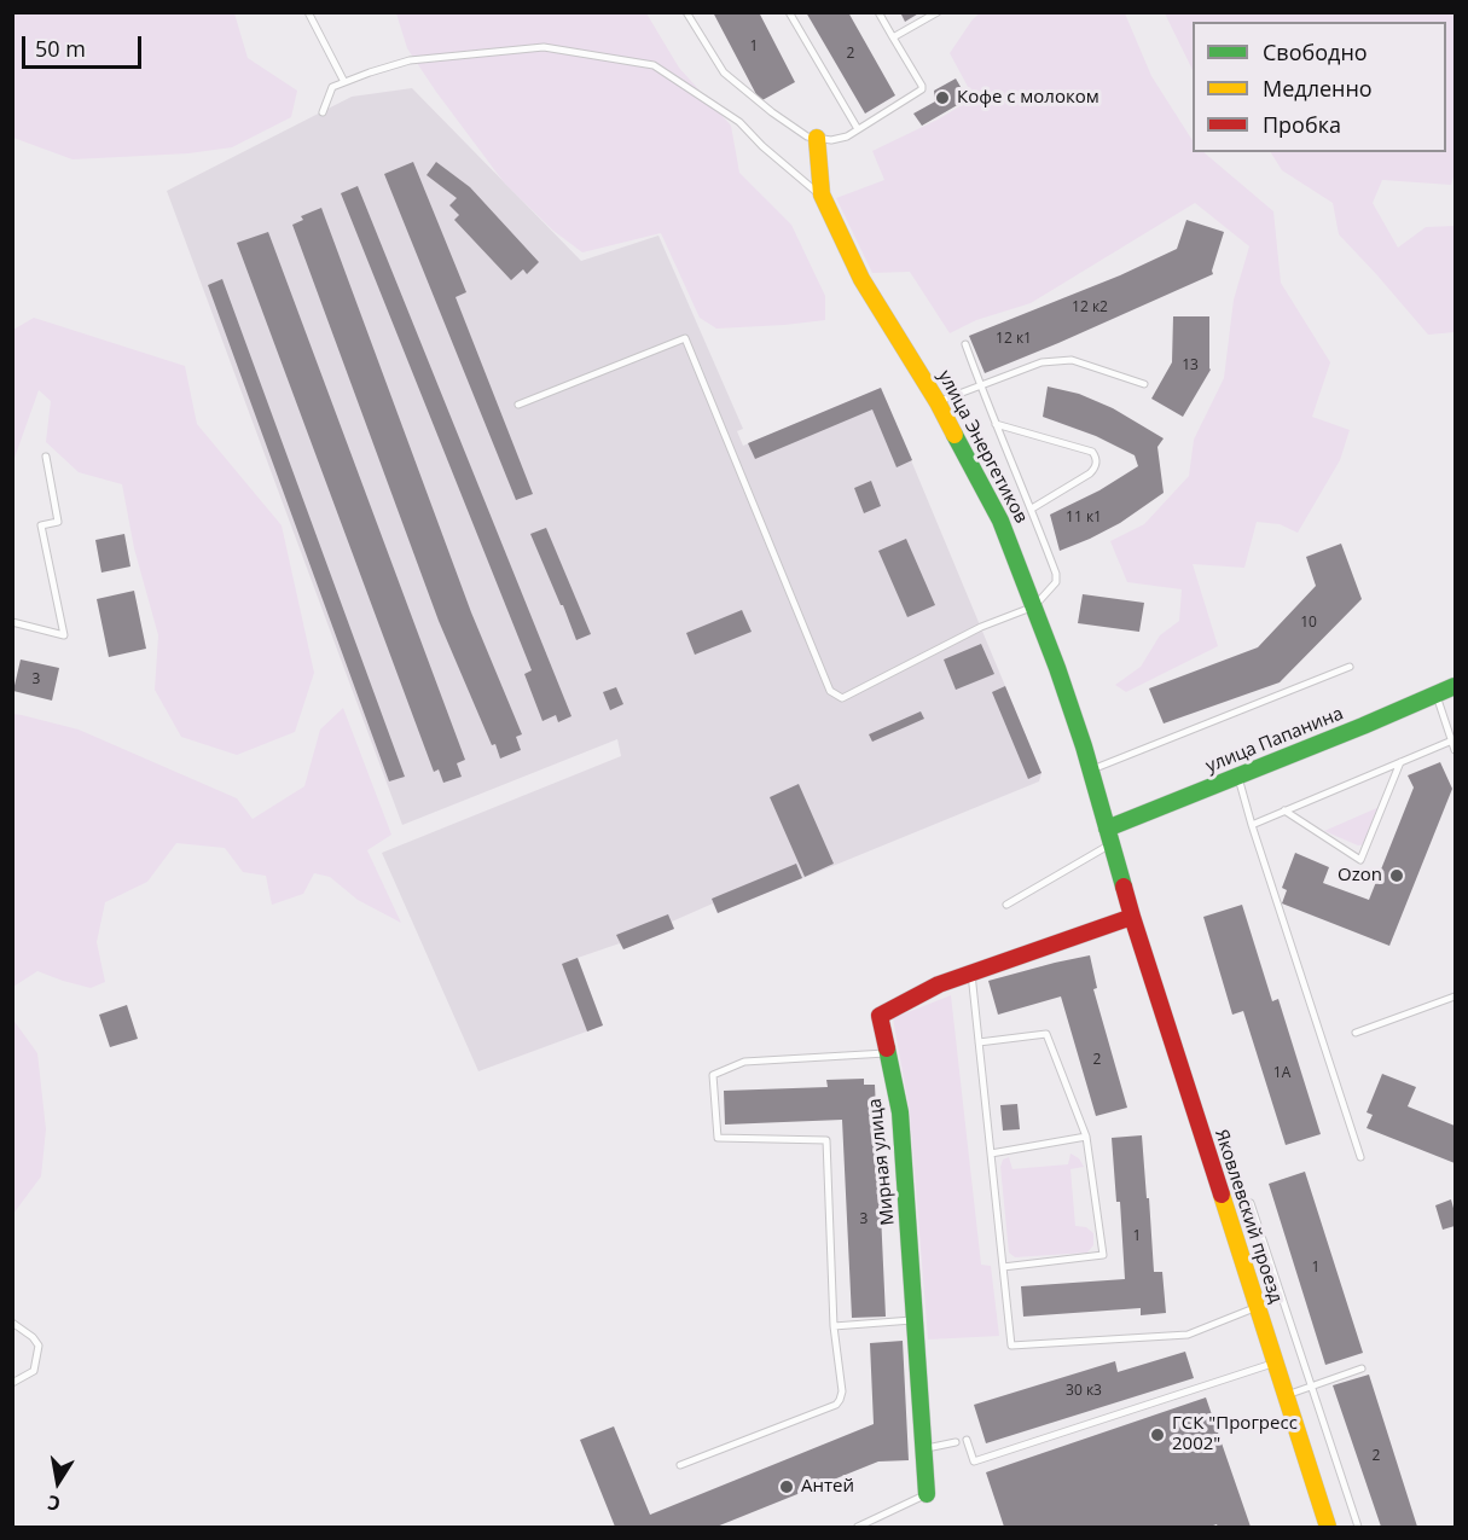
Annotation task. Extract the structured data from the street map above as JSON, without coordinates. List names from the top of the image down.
{
  "streets": {
    "street": [
      "улица Энергетиков",
      "улица Папанина",
      "Мирная улица",
      "Яковлевский проезд"
    ]
  },
  "crossings": [
    ["улица Энергетиков", "улица Папанина"],
    ["Мирная улица", "Яковлевский проезд"]
  ],
  "places": [
    "Кофе с молоком",
    "Ozon",
    "ГСК \"Прогресс 2002\"",
    "Антей"
  ],
  "house_numbers": [
    "1",
    "2",
    "12 к2",
    "12 к1",
    "13",
    "11 к1",
    "10",
    "3",
    "2",
    "1А",
    "3",
    "1",
    "1",
    "30 к3",
    "2"
  ],
  "legend": ["Свободно", "Медленно", "Пробка"],
  "scale_bar": "50 m",
  "north": "bottom"
}
